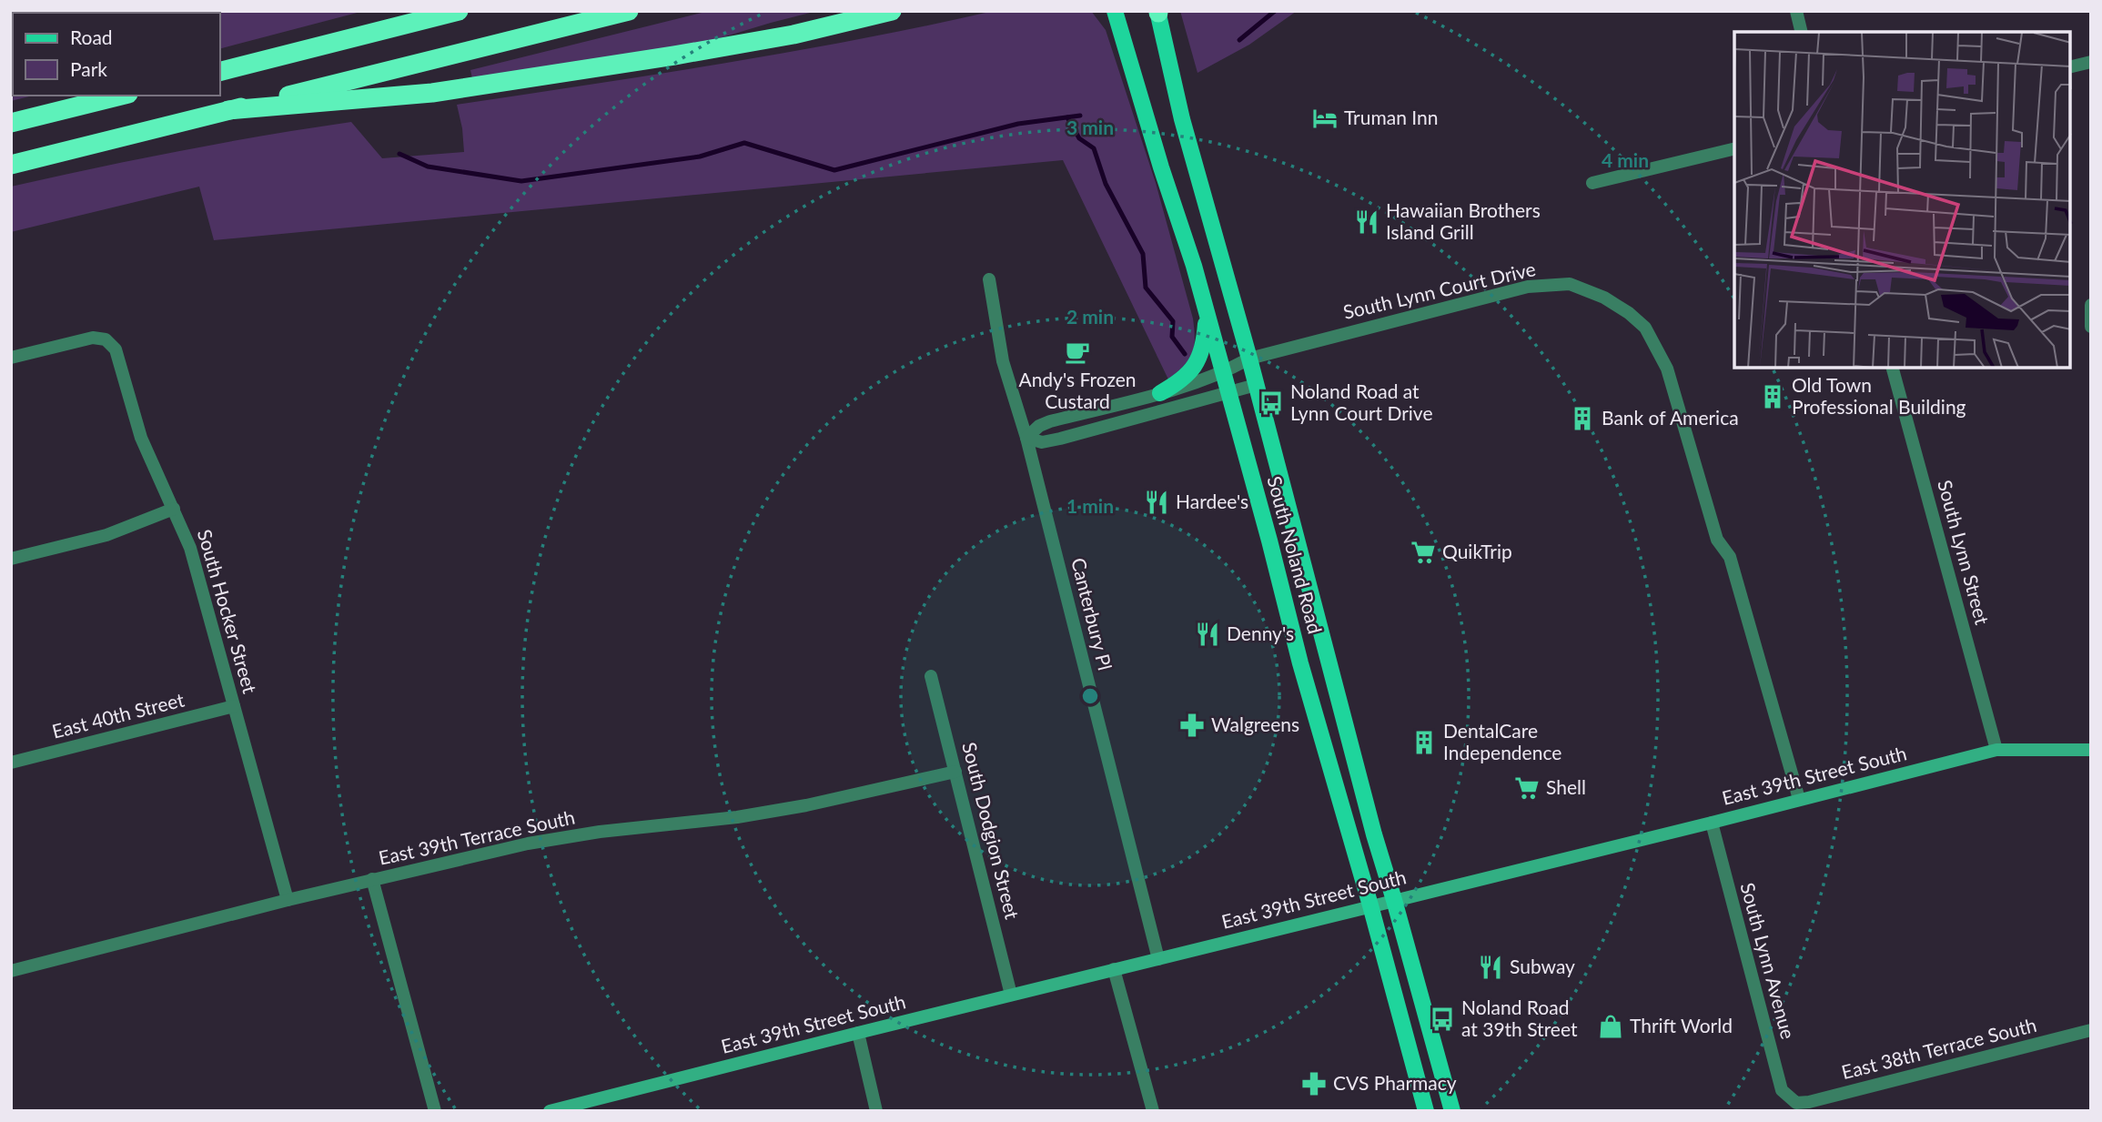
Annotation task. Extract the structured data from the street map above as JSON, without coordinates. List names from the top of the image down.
{
  "streets": {
    "main road": ["South Noland Road", "East 39th Street South"],
    "street": [
      "South Lynn Court Drive",
      "South Lynn Street",
      "South Hocker Street",
      "Canterbury Pl",
      "East 40th Street",
      "South Dodgion Street",
      "East 39th Terrace South",
      "South Lynn Avenue",
      "East 38th Terrace South"
    ]
  },
  "crossings": [
    ["South Lynn Court Drive", "South Noland Road"],
    ["South Lynn Court Drive", "Canterbury Pl"],
    ["South Lynn Court Drive", "East 39th Street South"],
    ["South Lynn Street", "East 39th Street South"],
    ["South Noland Road", "East 39th Street South"],
    ["South Hocker Street", "East 40th Street"],
    ["South Hocker Street", "East 39th Terrace South"],
    ["Canterbury Pl", "East 39th Street South"],
    ["East 39th Street South", "South Dodgion Street"],
    ["East 39th Street South", "South Lynn Avenue"],
    ["South Dodgion Street", "East 39th Terrace South"],
    ["South Lynn Avenue", "East 38th Terrace South"]
  ],
  "places": {
    "hotel": ["Truman Inn"],
    "restaurant": [
      "Hawaiian Brothers Island Grill",
      "Hardee's",
      "Denny's",
      "Subway"
    ],
    "cafe": ["Andy's Frozen Custard"],
    "building": ["Old Town Professional Building", "Bank of America", "DentalCare Independence"],
    "bus stop": ["Noland Road at Lynn Court Drive", "Noland Road at 39th Street"],
    "supermarket": ["QuikTrip", "Shell"],
    "pharmacy": ["Walgreens", "CVS Pharmacy"],
    "shop": ["Thrift World"]
  },
  "legend": ["Road", "Park"],
  "rings": [
    "3 min",
    "4 min",
    "2 min",
    "1 min"
  ]
}
